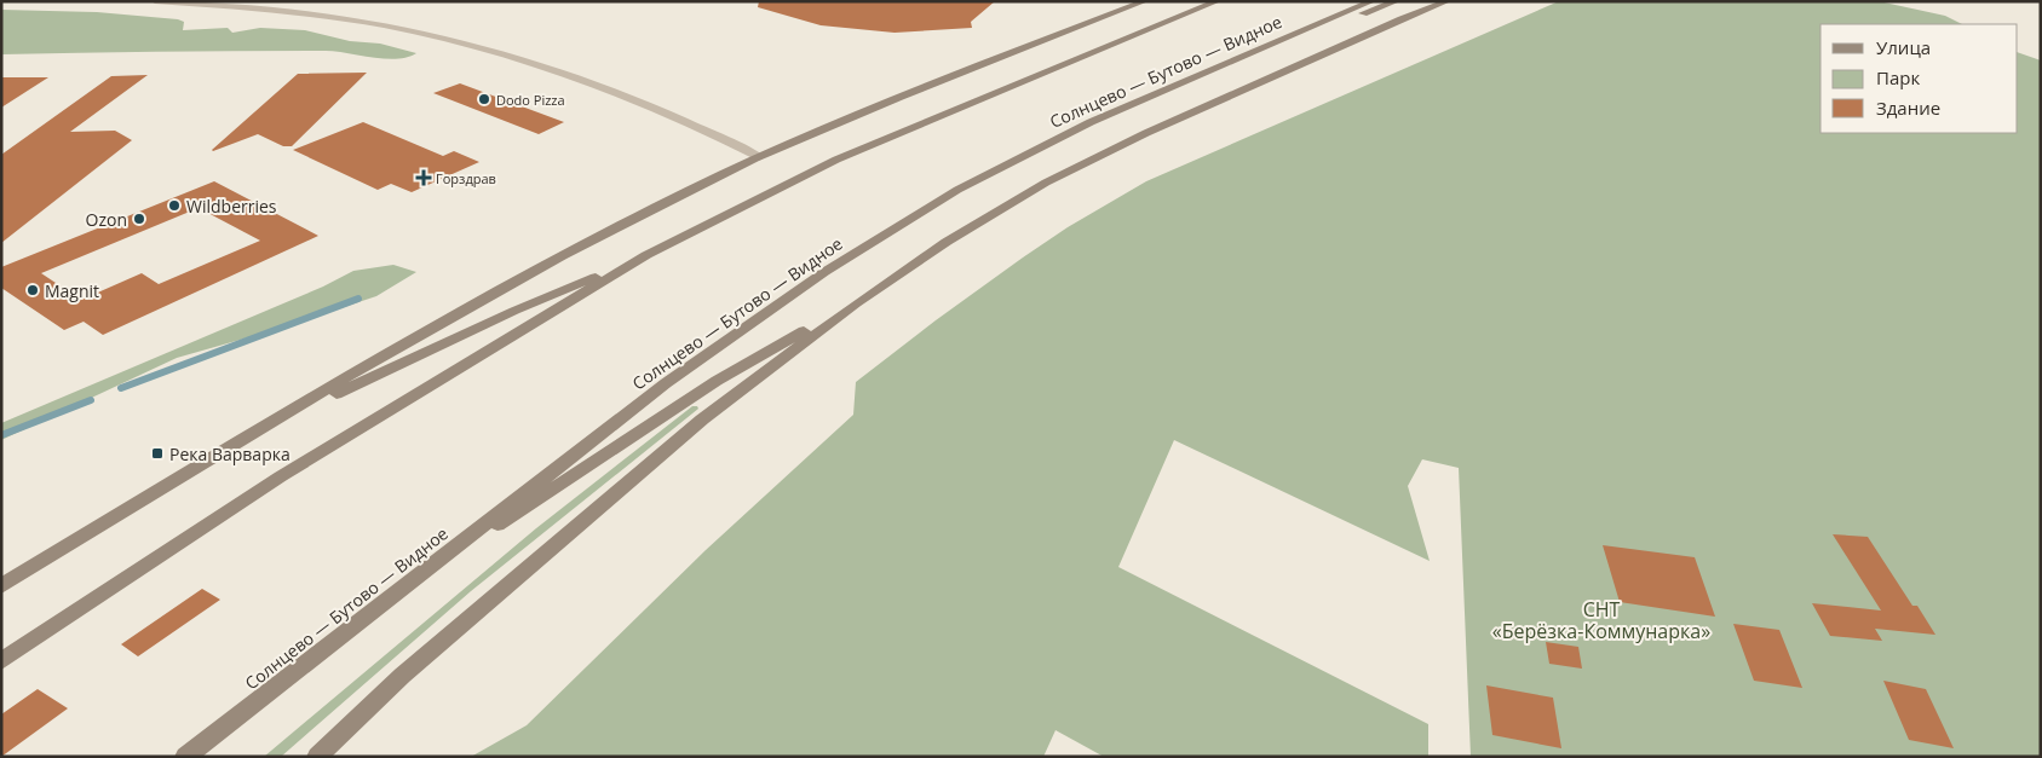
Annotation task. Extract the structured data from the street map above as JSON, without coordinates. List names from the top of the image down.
{
  "streets": {
    "main road": ["Солнцево — Бутово — Видное"]
  },
  "parks": ["СНТ «Берёзка-Коммунарка»"],
  "places": {
    "other": [
      "Dodo Pizza",
      "Wildberries",
      "Ozon",
      "Magnit"
    ],
    "health": ["Горздрав"],
    "transit": ["Река Варварка"]
  },
  "legend": ["Улица", "Парк", "Здание"]
}
